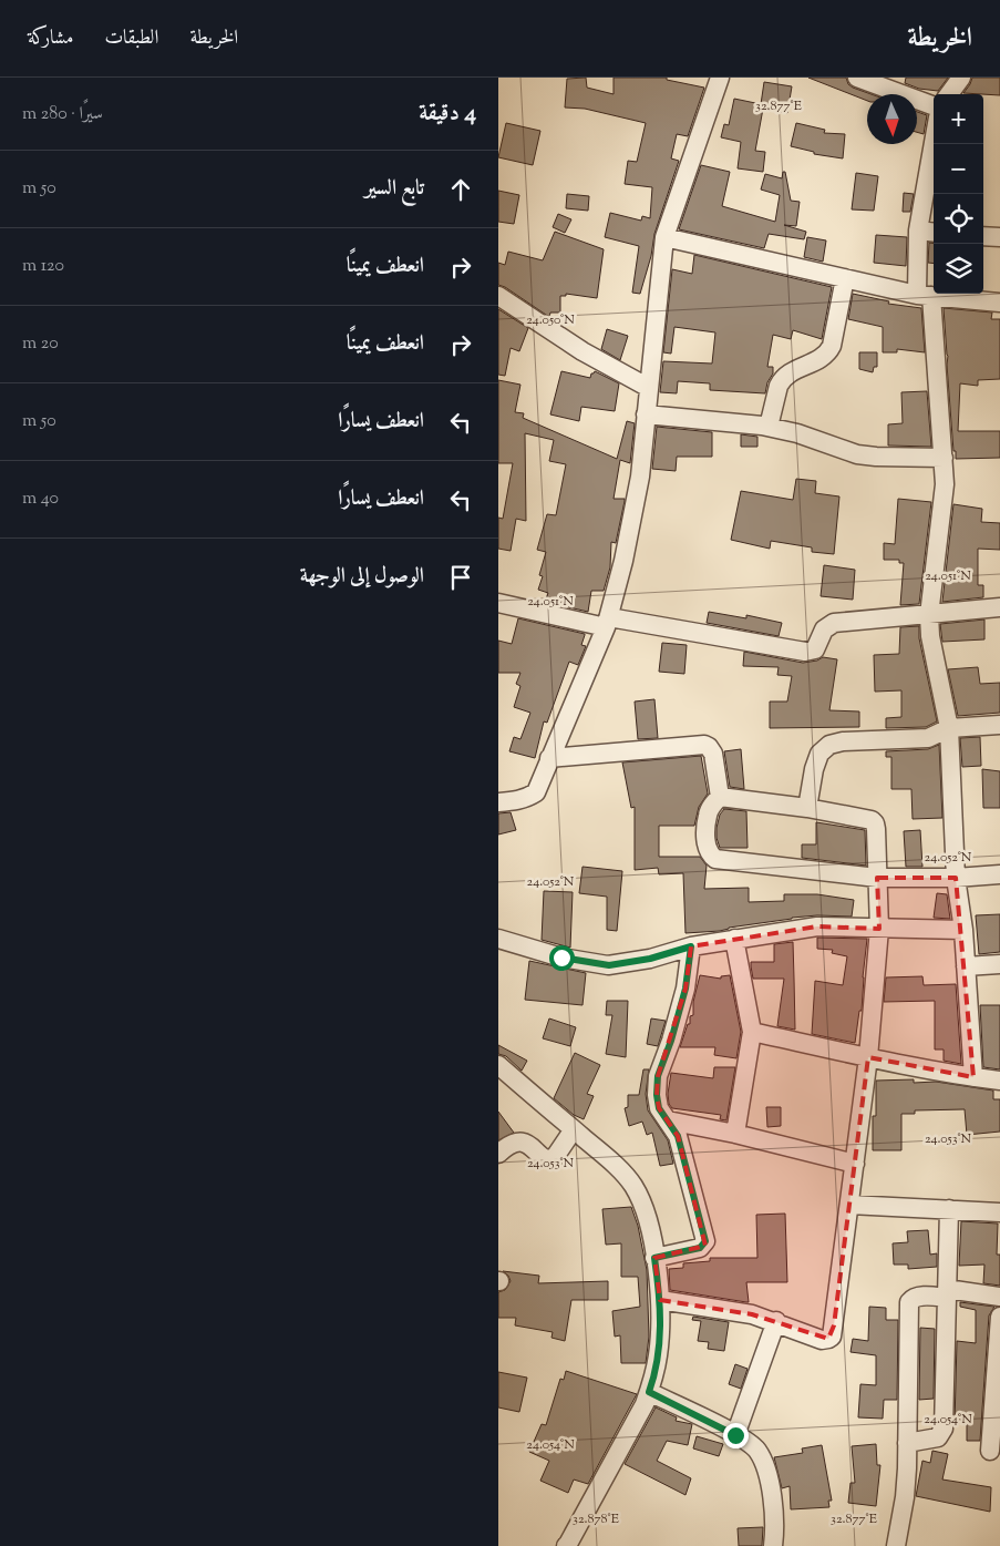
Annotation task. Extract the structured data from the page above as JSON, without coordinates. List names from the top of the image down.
{
  "north": "bottom",
  "page": {
    "header": "الخريطة",
    "nav": ["الخريطة", "الطبقات", "مشاركة"],
    "heading": ["4 دقيقة", "سيرًا · 280 m"],
    "map_buttons": ["+", "−"],
    "list": [
      ["تابع السير", "50 m"],
      ["انعطف يمينًا", "120 m"],
      ["انعطف يمينًا", "20 m"],
      ["انعطف يسارًا", "50 m"],
      ["انعطف يسارًا", "40 m"],
      "الوصول إلى الوجهة"
    ]
  },
  "coordinates": [
    "32.877°E",
    "24.050°N",
    "24.051°N",
    "24.052°N",
    "24.053°N",
    "24.054°N",
    "32.878°E"
  ]
}
